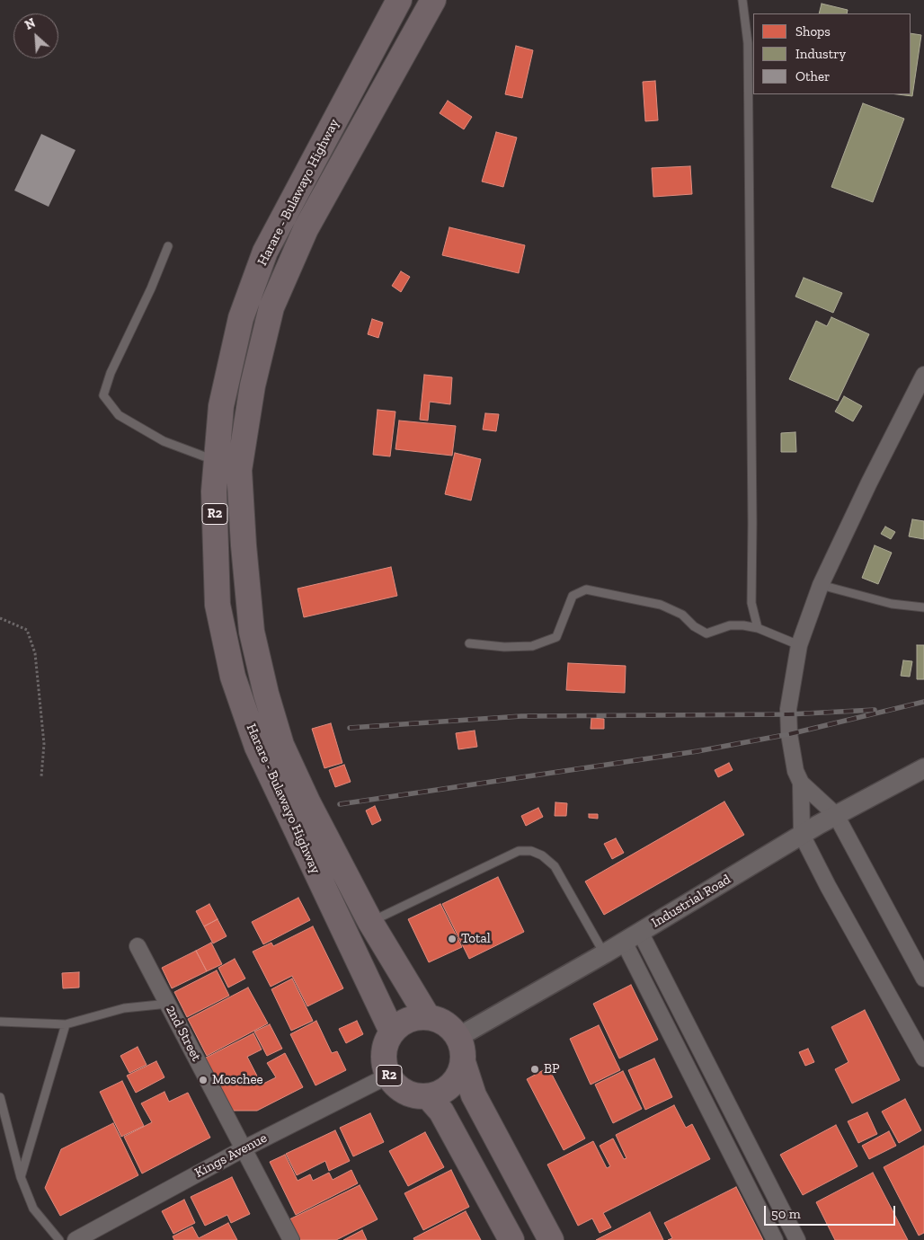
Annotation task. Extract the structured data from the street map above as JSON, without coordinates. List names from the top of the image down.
{
  "streets": {
    "highway": ["Harare - Bulawayo Highway", "R2"],
    "street": ["Industrial Road", "2nd Street", "Kings Avenue"]
  },
  "crossings": [
    ["Harare - Bulawayo Highway", "R2"],
    ["Harare - Bulawayo Highway", "Industrial Road"],
    ["Harare - Bulawayo Highway", "Kings Avenue"],
    ["R2", "Industrial Road"],
    ["R2", "Kings Avenue"],
    ["Industrial Road", "Kings Avenue"],
    ["2nd Street", "Kings Avenue"]
  ],
  "places": ["Total", "BP", "Moschee"],
  "legend": ["Shops", "Industry", "Other"],
  "scale_bar": "50 m",
  "north": "top left"
}
